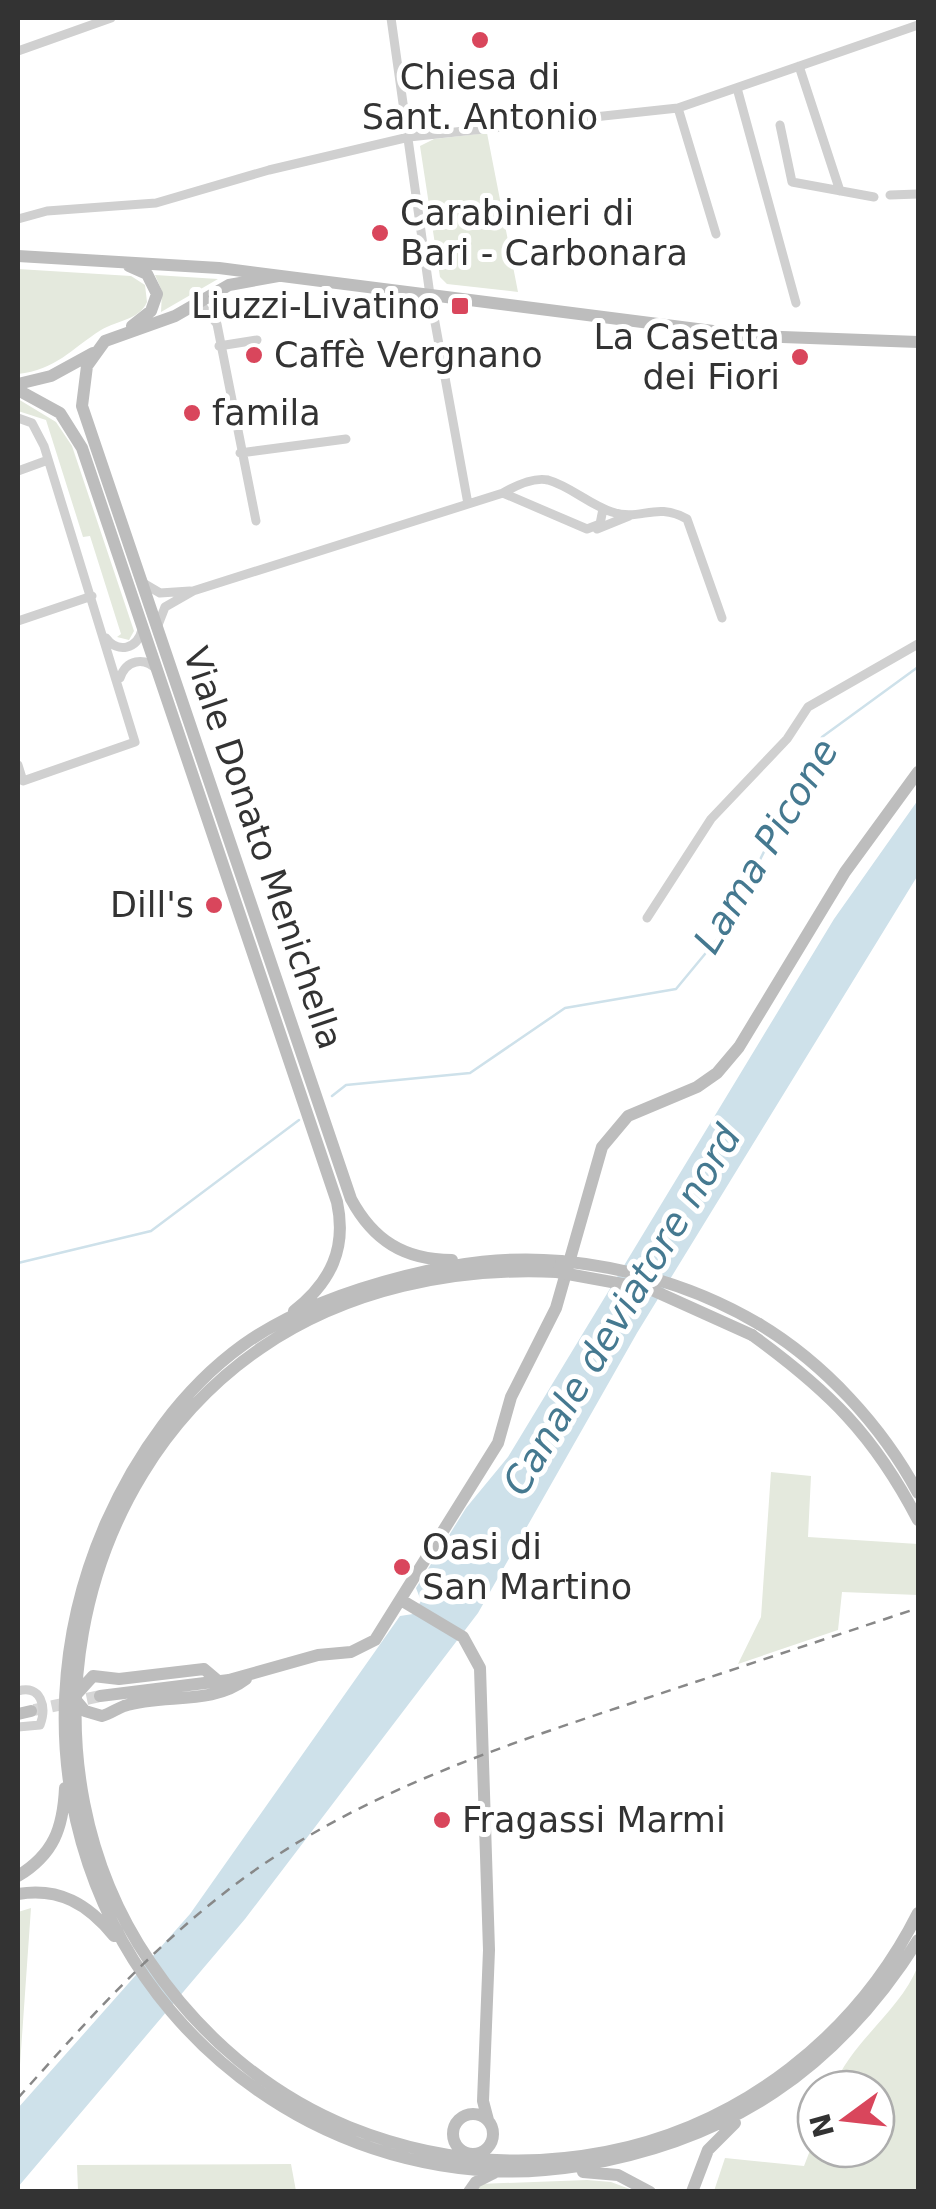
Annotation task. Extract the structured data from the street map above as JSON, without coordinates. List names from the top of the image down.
{
  "streets": {
    "main road": ["Viale Donato Menichella"]
  },
  "water": ["Lama Picone", "Canale deviatore nord"],
  "places": {
    "other": [
      "Chiesa di Sant. Antonio",
      "Carabinieri di Bari - Carbonara",
      "Caffè Vergnano",
      "La Casetta dei Fiori",
      "famila",
      "Dill's",
      "Oasi di San Martino",
      "Fragassi Marmi"
    ],
    "transit": ["Liuzzi-Livatino"]
  },
  "north": "left"
}
